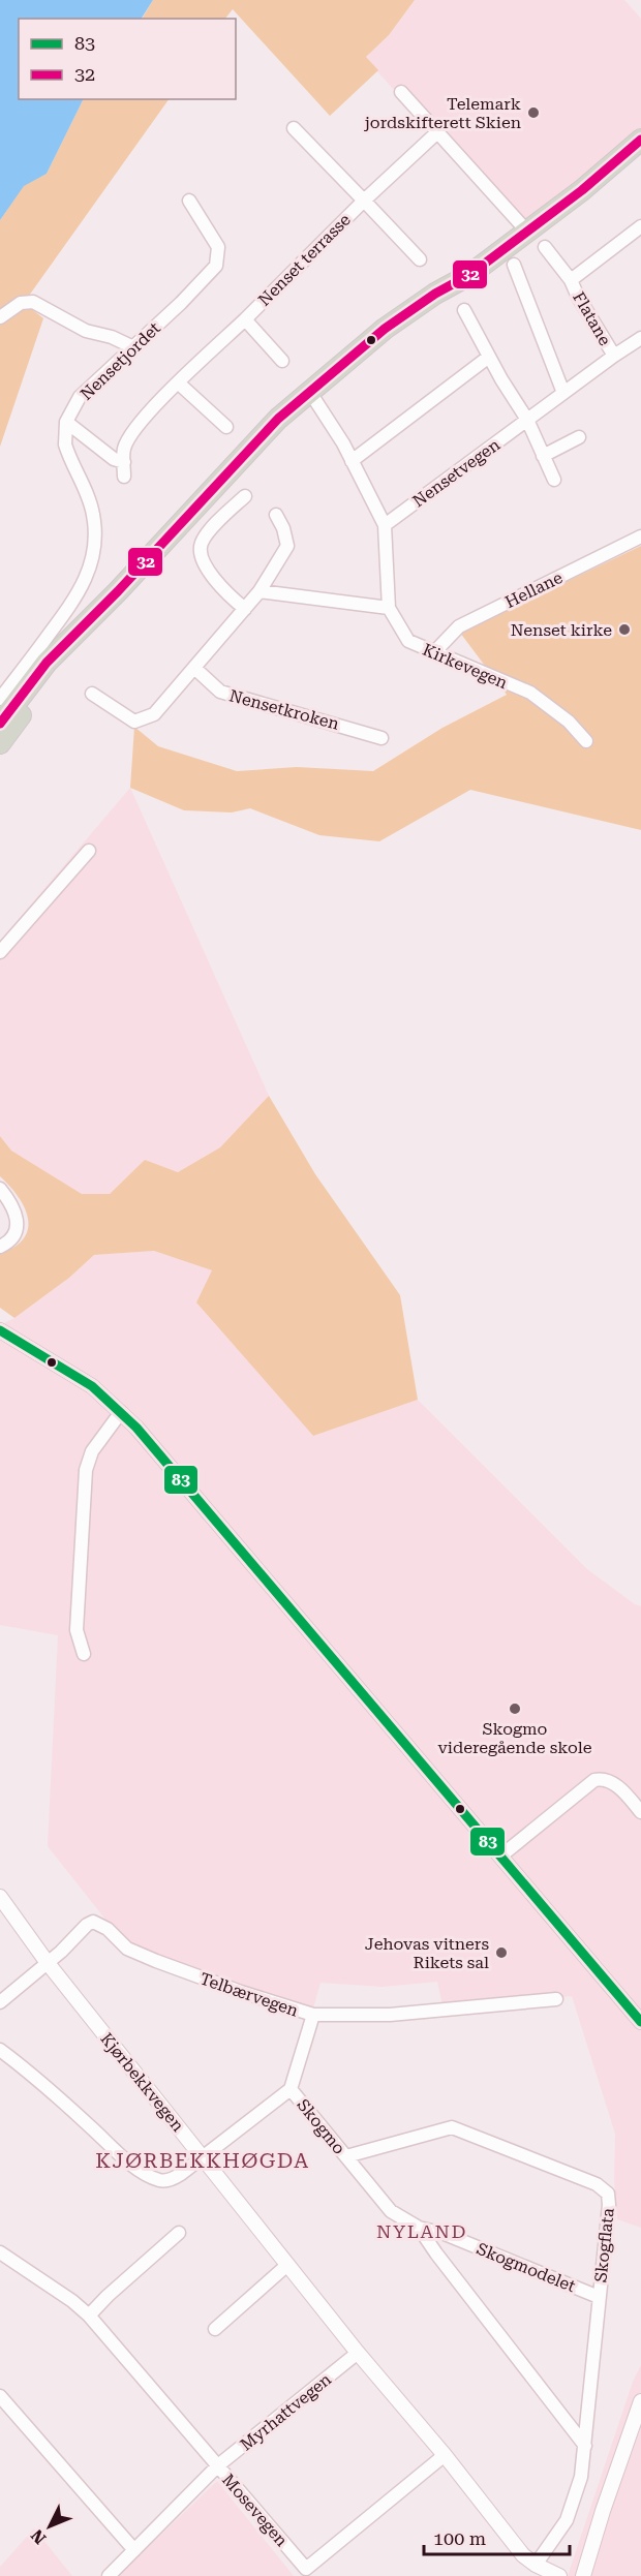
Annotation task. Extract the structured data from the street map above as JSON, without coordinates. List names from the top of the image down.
{
  "streets": {
    "street": [
      "Nenset terrasse",
      "Flatane",
      "Nensetjordet",
      "Nensetvegen",
      "Hellane",
      "Kirkevegen",
      "Nensetkroken",
      "Telbærvegen",
      "Kjørbekkvegen",
      "Skogmo",
      "Skogflata",
      "Skogmodelet",
      "Myrhattvegen",
      "Mosevegen"
    ]
  },
  "crossings": [
    ["Flatane", "Nensetvegen"],
    ["Nensetvegen", "Kirkevegen"],
    ["Hellane", "Kirkevegen"],
    ["Telbærvegen", "Kjørbekkvegen"],
    ["Kjørbekkvegen", "Skogmo"],
    ["Kjørbekkvegen", "Skogflata"],
    ["Kjørbekkvegen", "Myrhattvegen"],
    ["Kjørbekkvegen", "Mosevegen"],
    ["Skogmo", "Skogflata"],
    ["Skogmo", "Skogmodelet"],
    ["Skogflata", "Skogmodelet"],
    ["Myrhattvegen", "Mosevegen"]
  ],
  "districts": ["KJØRBEKKHØGDA", "NYLAND"],
  "places": [
    "Telemark jordskifterett Skien",
    "Nenset kirke",
    "Skogmo videregående skole",
    "Jehovas vitners Rikets sal"
  ],
  "lines": ["transit line 32", "transit line 83"],
  "legend": ["83", "32"],
  "scale_bar": "100 m",
  "north": "bottom left"
}
